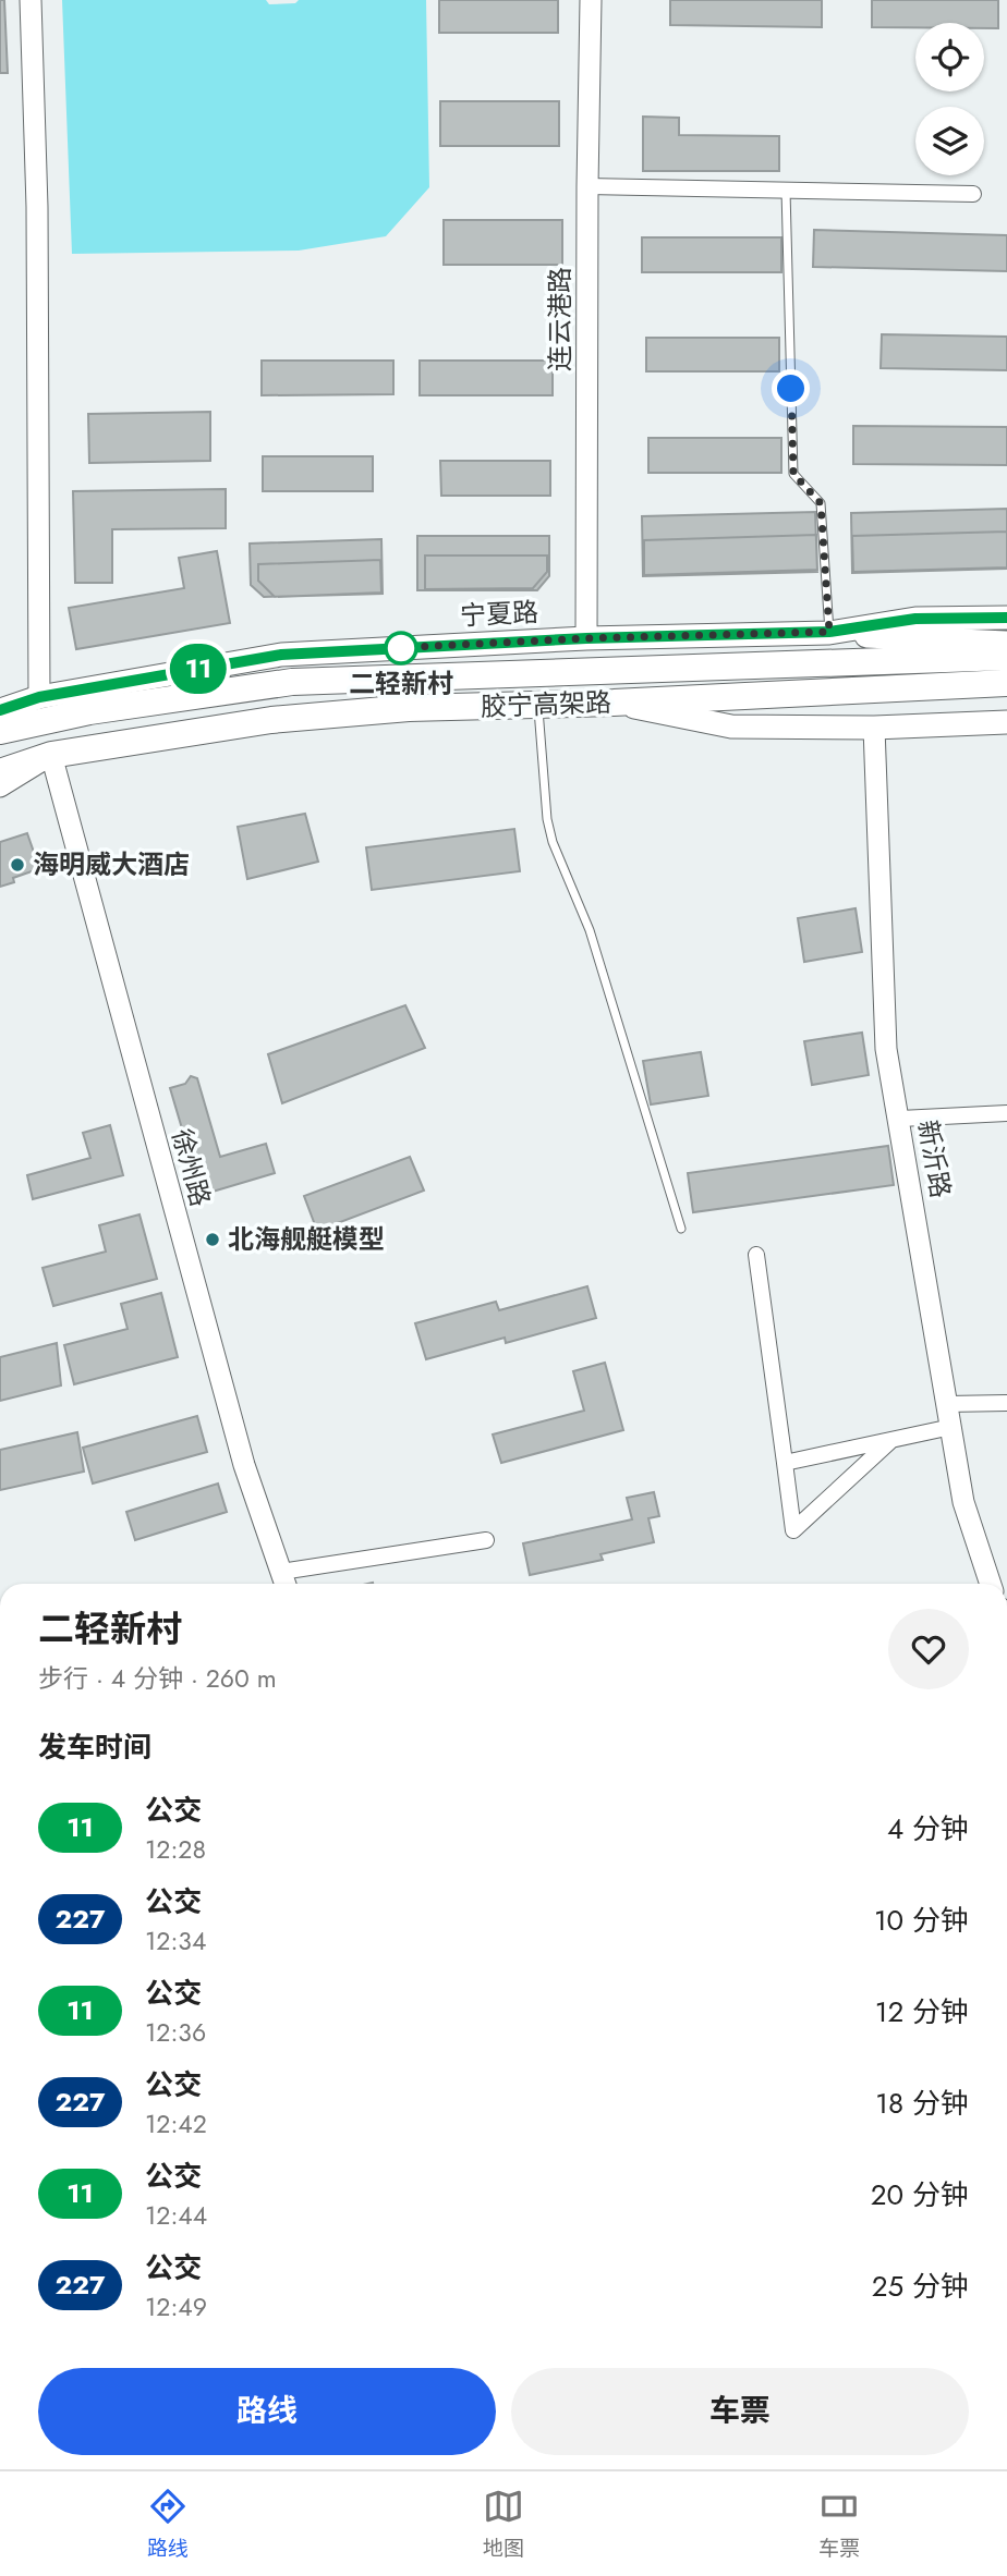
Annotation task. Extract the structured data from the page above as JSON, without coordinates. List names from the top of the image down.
{
  "streets": {
    "highway": ["胶宁高架路"],
    "main road": ["宁夏路"],
    "street": ["连云港路", "新沂路", "徐州路"]
  },
  "crossings": [
    ["连云港路", "宁夏路"],
    ["胶宁高架路", "徐州路"]
  ],
  "places": ["二轻新村", "海明威大酒店", "北海舰艇模型"],
  "lines": ["bus line 11"],
  "page": {
    "on_map": "11",
    "heading": [
      ["二轻新村", "步行 · 4 分钟 · 260 m"],
      "发车时间"
    ],
    "list": [
      {
        "mark": "11",
        "name": "公交",
        "note": "12:28",
        "value": "4 分钟"
      },
      {
        "mark": "227",
        "name": "公交",
        "note": "12:34",
        "value": "10 分钟"
      },
      {
        "mark": "11",
        "name": "公交",
        "note": "12:36",
        "value": "12 分钟"
      },
      {
        "mark": "227",
        "name": "公交",
        "note": "12:42",
        "value": "18 分钟"
      },
      {
        "mark": "11",
        "name": "公交",
        "note": "12:44",
        "value": "20 分钟"
      },
      {
        "mark": "227",
        "name": "公交",
        "note": "12:49",
        "value": "25 分钟"
      }
    ],
    "buttons": ["路线", "车票"],
    "tabs": ["路线", "地图", "车票"]
  }
}
